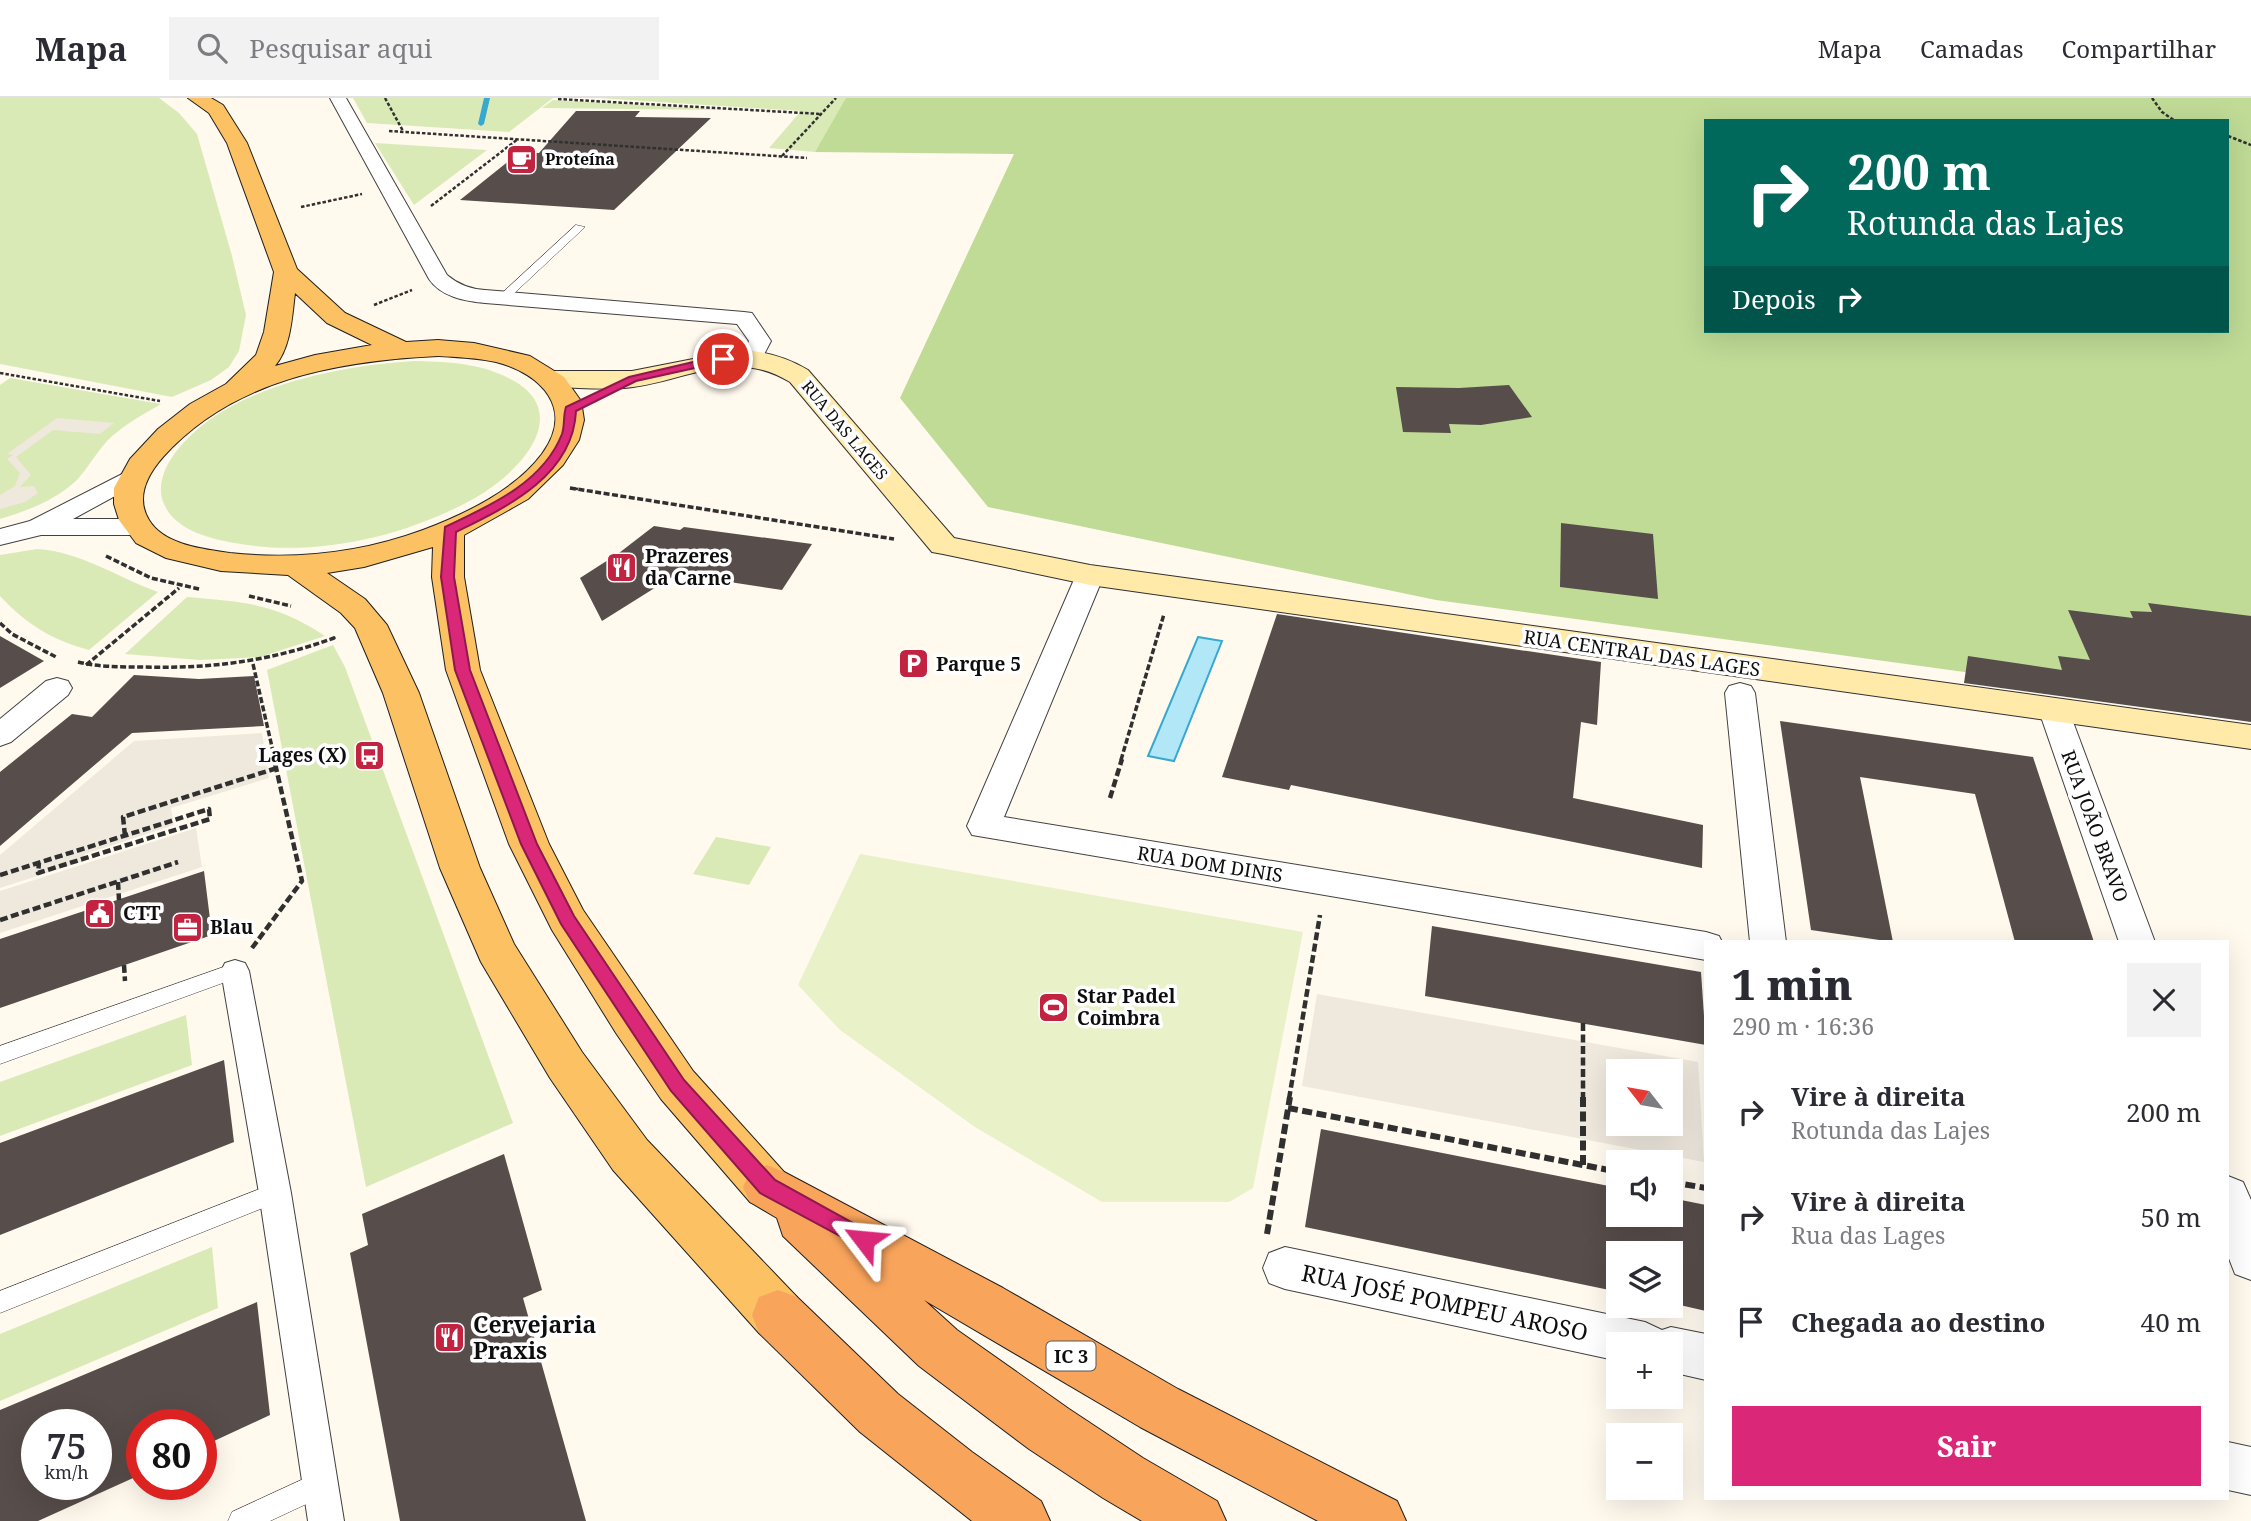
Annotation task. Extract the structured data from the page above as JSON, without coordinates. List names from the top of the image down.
{
  "streets": {
    "highway": ["IC 3"],
    "main road": ["RUA DAS LAGES", "RUA CENTRAL DAS LAGES"],
    "street": ["RUA JOÃO BRAVO", "RUA DOM DINIS", "RUA JOSÉ POMPEU AROSO"]
  },
  "crossings": [
    ["RUA DAS LAGES", "RUA CENTRAL DAS LAGES"],
    ["RUA CENTRAL DAS LAGES", "RUA JOÃO BRAVO"],
    ["RUA CENTRAL DAS LAGES", "RUA DOM DINIS"]
  ],
  "places": {
    "cafe": ["Proteína"],
    "restaurant": ["Prazeres da Carne", "Cervejaria Praxis"],
    "parking": ["Parque 5"],
    "bus stop": ["Lages (X)"],
    "public building": ["CTT"],
    "office": ["Blau"],
    "sports": ["Star Padel Coimbra"]
  },
  "north": "top left",
  "page": {
    "header": "Mapa",
    "search": "Pesquisar aqui",
    "nav": ["Mapa", "Camadas", "Compartilhar"],
    "turn": ["200 m", "Rotunda das Lajes"],
    "then": "Depois",
    "heading": ["1 min", "290 m · 16:36"],
    "map_buttons": ["+", "−"],
    "list": [
      {
        "name": "Vire à direita",
        "note": "Rotunda das Lajes",
        "value": "200 m"
      },
      {
        "name": "Vire à direita",
        "note": "Rua das Lages",
        "value": "50 m"
      },
      {
        "name": "Chegada ao destino",
        "value": "40 m"
      }
    ],
    "buttons": "Sair",
    "speed": "75 km/h",
    "limit": "80"
  }
}
